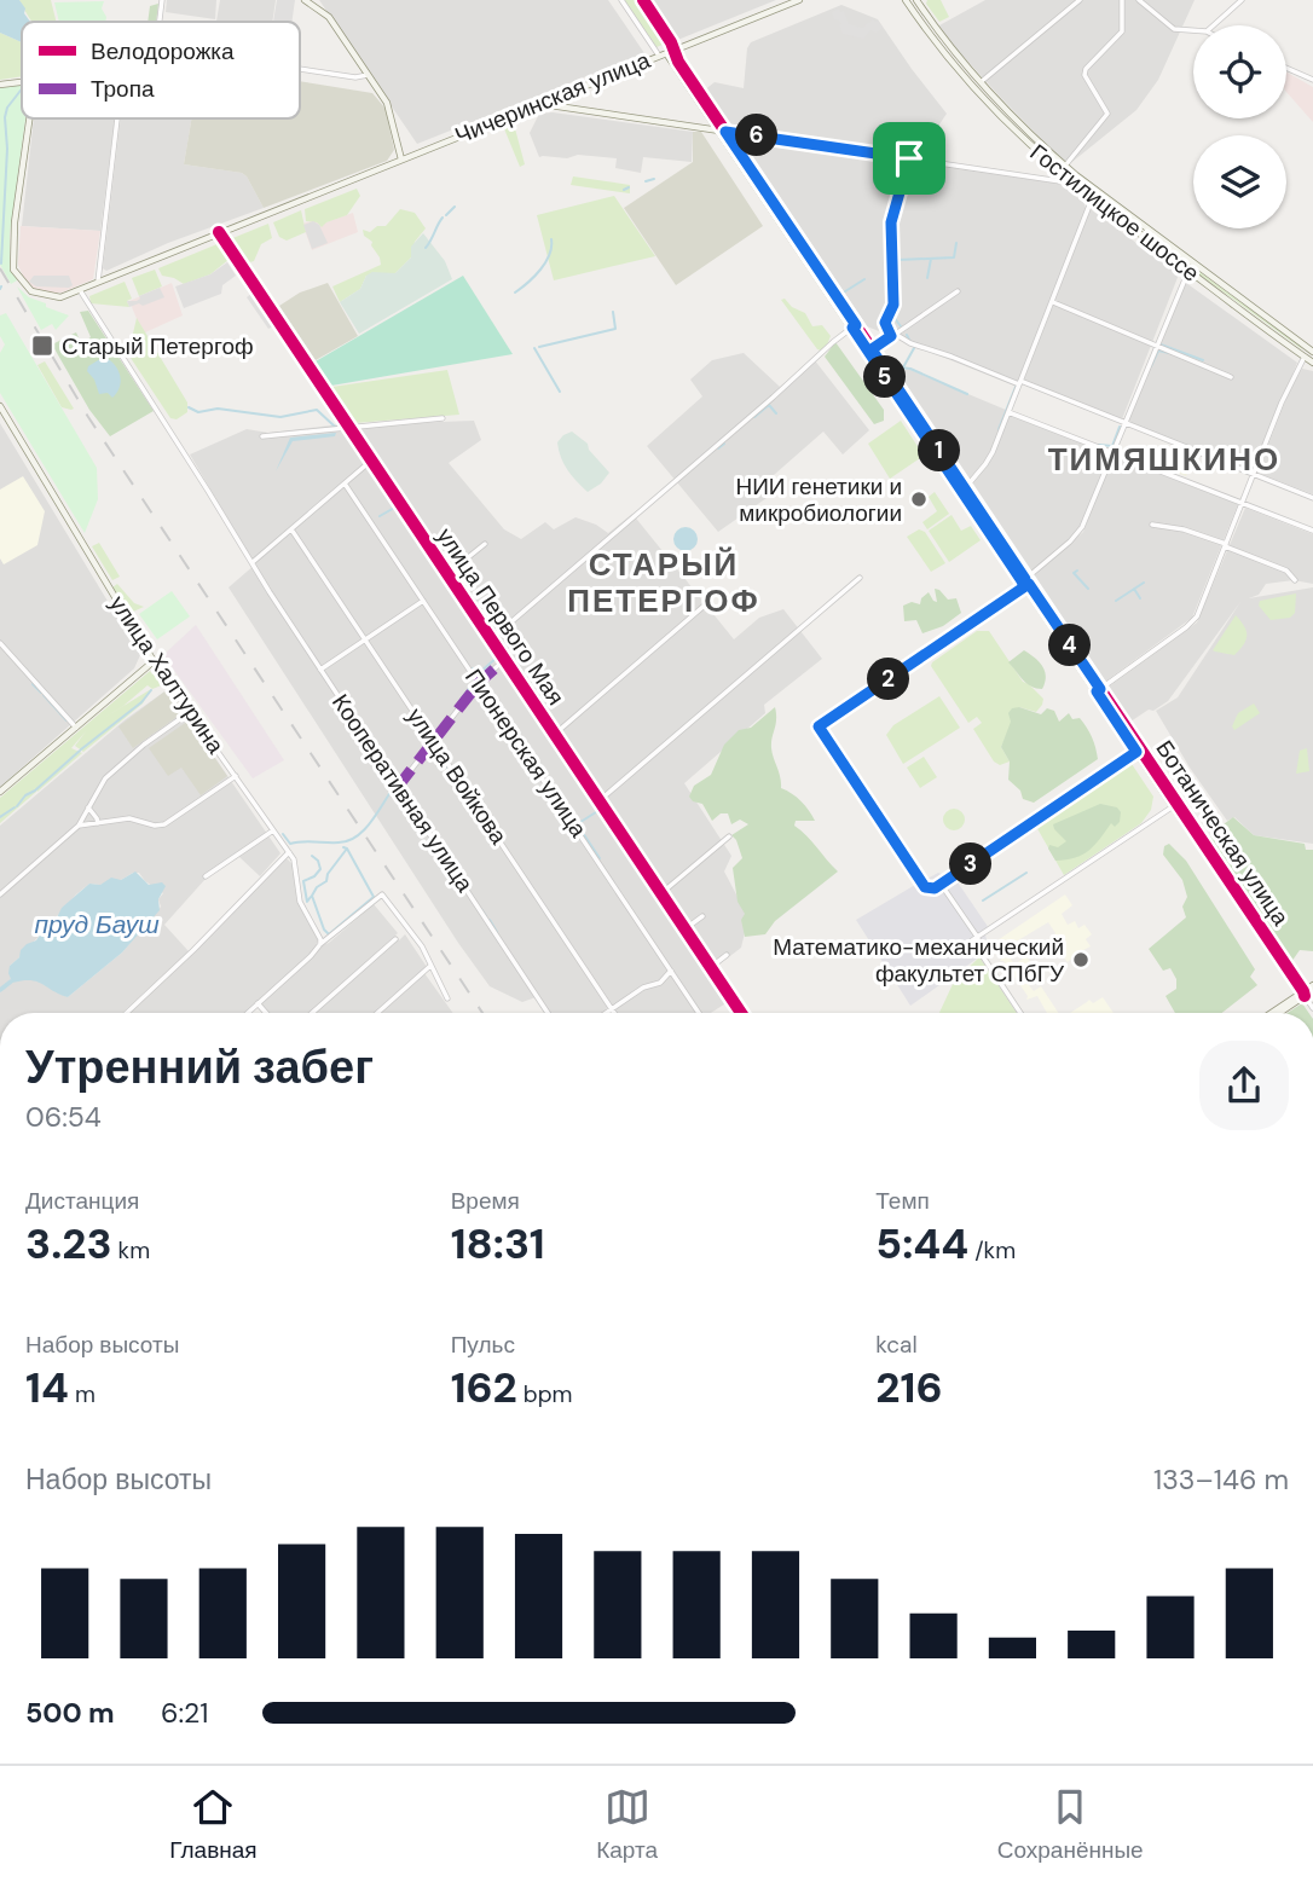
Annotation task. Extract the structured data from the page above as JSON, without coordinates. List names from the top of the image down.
{
  "streets": {
    "street": [
      "Чичеринская улица",
      "Гостилицкое шоссе",
      "улица Первого Мая",
      "улица Халтурина",
      "Пионерская улица",
      "улица Войкова",
      "Кооперативная улица",
      "Ботаническая улица"
    ]
  },
  "crossings": [
    ["Чичеринская улица", "улица Первого Мая"],
    ["Чичеринская улица", "Кооперативная улица"],
    ["Чичеринская улица", "Ботаническая улица"]
  ],
  "districts": ["ТИМЯШКИНО", "СТАРЫЙ ПЕТЕРГОФ"],
  "water": ["пруд Бауш"],
  "places": {
    "transit": ["Старый Петергоф"],
    "other": ["НИИ генетики и микробиологии", "Математико-механический факультет СПбГУ"]
  },
  "legend": ["Велодорожка", "Тропа"],
  "page": {
    "pins": [
      "6",
      "5",
      "1",
      "4",
      "2",
      "3"
    ],
    "heading": ["Утренний забег", "06:54"],
    "stats": [
      ["Дистанция", "3.23 km"],
      ["Время", "18:31"],
      ["Темп", "5:44 /km"],
      ["Набор высоты", "14 m"],
      ["Пульс", "162 bpm"],
      ["kcal", "216"]
    ],
    "chart": ["Набор высоты", "133–146 m"],
    "list": [
      {
        "name": "500 m",
        "note": "6:21"
      }
    ],
    "tabs": ["Главная", "Карта", "Сохранённые"]
  }
}
